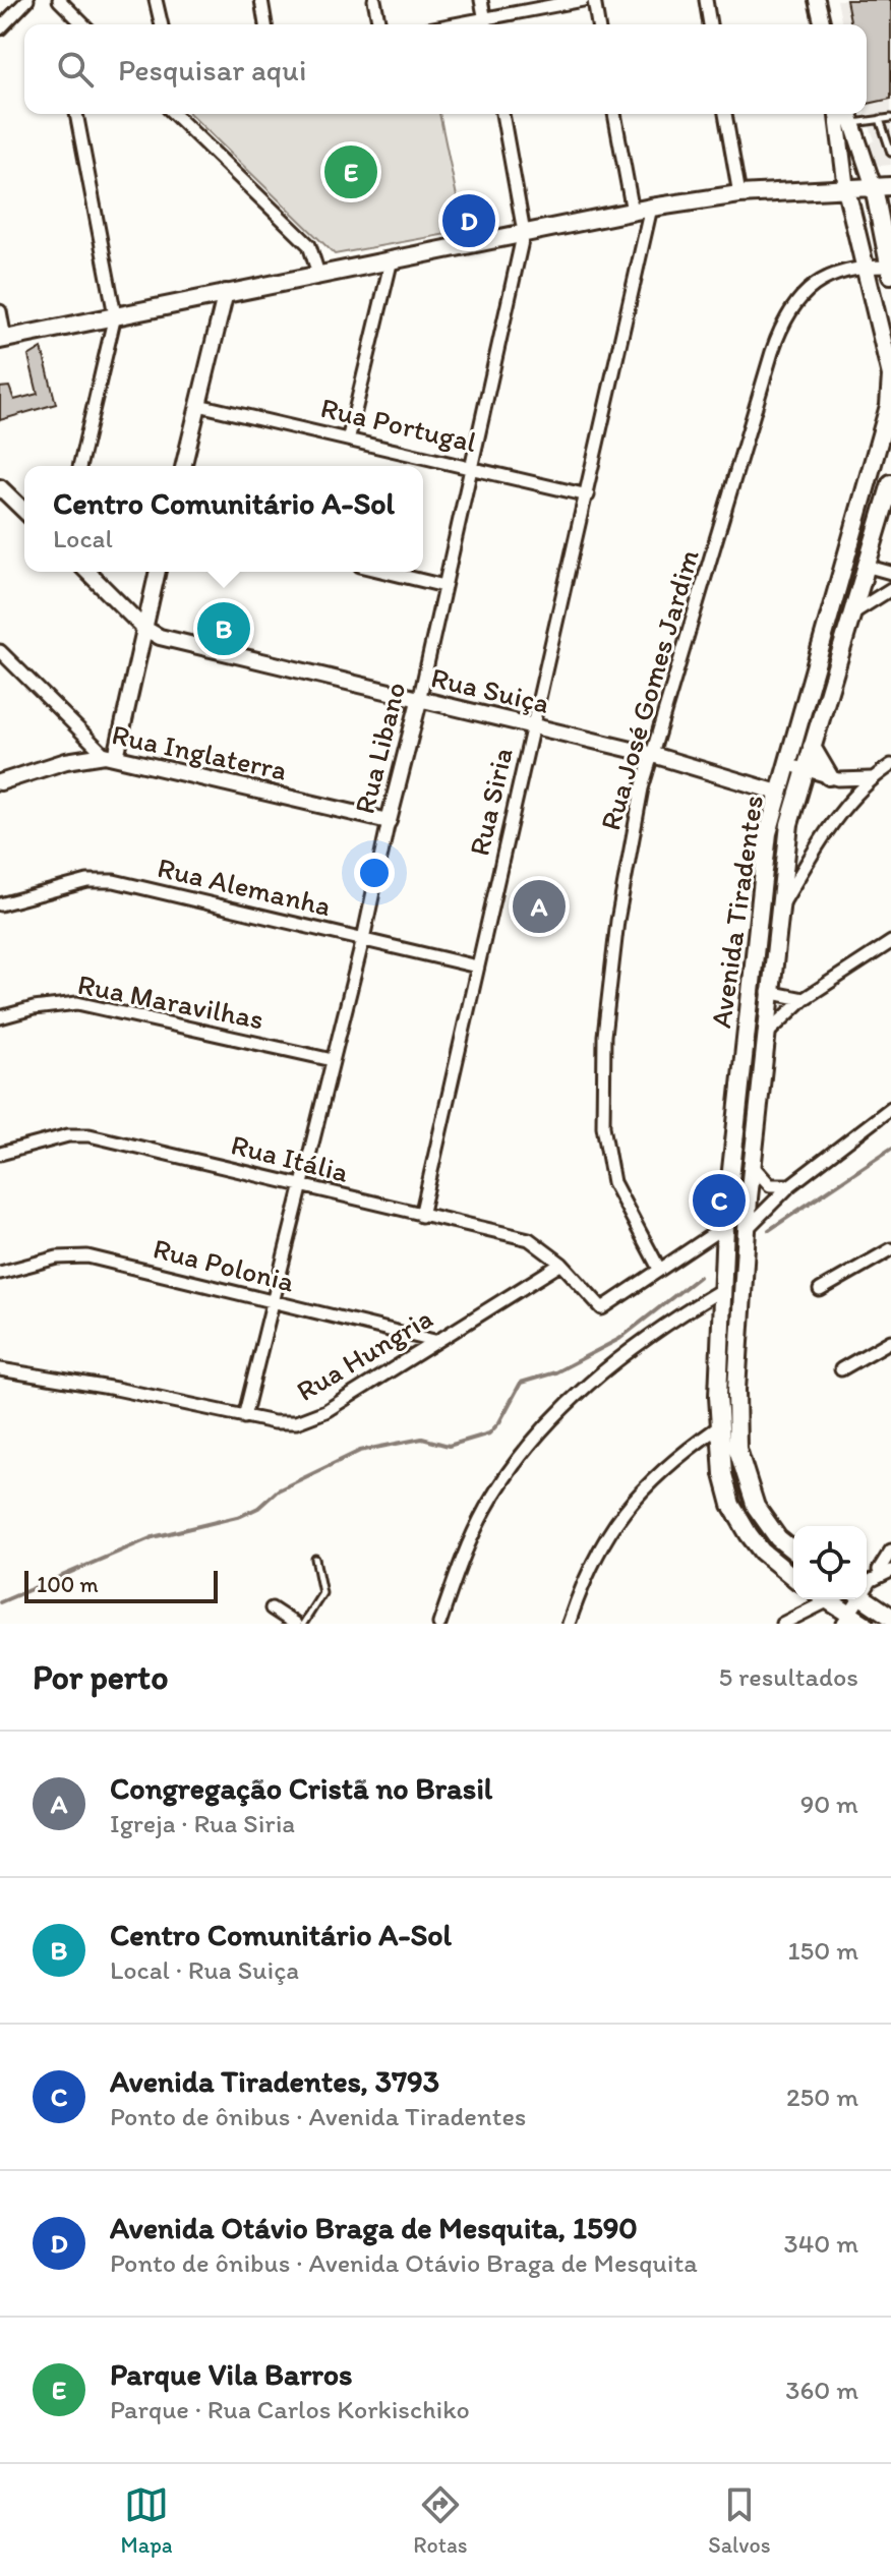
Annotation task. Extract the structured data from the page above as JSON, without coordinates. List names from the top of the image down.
{
  "streets": {
    "main road": ["Avenida Tiradentes"],
    "street": [
      "Rua Portugal",
      "Rua Suiça",
      "Rua José Gomes Jardim",
      "Rua Libano",
      "Rua Inglaterra",
      "Rua Siria",
      "Rua Alemanha",
      "Rua Maravilhas",
      "Rua Itália",
      "Rua Polonia",
      "Rua Hungria"
    ]
  },
  "crossings": [
    ["Rua Portugal", "Rua Libano"],
    ["Rua Portugal", "Rua Siria"],
    ["Rua Suiça", "Rua José Gomes Jardim"],
    ["Rua Suiça", "Rua Libano"],
    ["Rua Suiça", "Rua Siria"],
    ["Rua Suiça", "Avenida Tiradentes"],
    ["Rua José Gomes Jardim", "Avenida Tiradentes"],
    ["Rua Libano", "Rua Inglaterra"],
    ["Rua Libano", "Rua Alemanha"],
    ["Rua Libano", "Rua Maravilhas"],
    ["Rua Libano", "Rua Itália"],
    ["Rua Libano", "Rua Polonia"],
    ["Rua Libano", "Rua Hungria"],
    ["Rua Siria", "Rua Alemanha"],
    ["Rua Siria", "Rua Itália"],
    ["Rua Itália", "Rua Hungria"],
    ["Rua Polonia", "Rua Hungria"]
  ],
  "scale_bar": "100 m",
  "page": {
    "search": "Pesquisar aqui",
    "pins": [
      "E",
      "D",
      "B",
      "A",
      "C"
    ],
    "popup": ["Centro Comunitário A-Sol", "Local"],
    "scale": "100 m",
    "heading": ["Por perto", "5 resultados"],
    "list": [
      {
        "mark": "A",
        "name": "Congregação Cristã no Brasil",
        "note": "Igreja · Rua Siria",
        "value": "90 m"
      },
      {
        "mark": "B",
        "name": "Centro Comunitário A-Sol",
        "note": "Local · Rua Suiça",
        "value": "150 m"
      },
      {
        "mark": "C",
        "name": "Avenida Tiradentes, 3793",
        "note": "Ponto de ônibus · Avenida Tiradentes",
        "value": "250 m"
      },
      {
        "mark": "D",
        "name": "Avenida Otávio Braga de Mesquita, 1590",
        "note": "Ponto de ônibus · Avenida Otávio Braga de Mesquita",
        "value": "340 m"
      },
      {
        "mark": "E",
        "name": "Parque Vila Barros",
        "note": "Parque · Rua Carlos Korkischiko",
        "value": "360 m"
      }
    ],
    "nav": ["Mapa", "Rotas", "Salvos"]
  }
}
